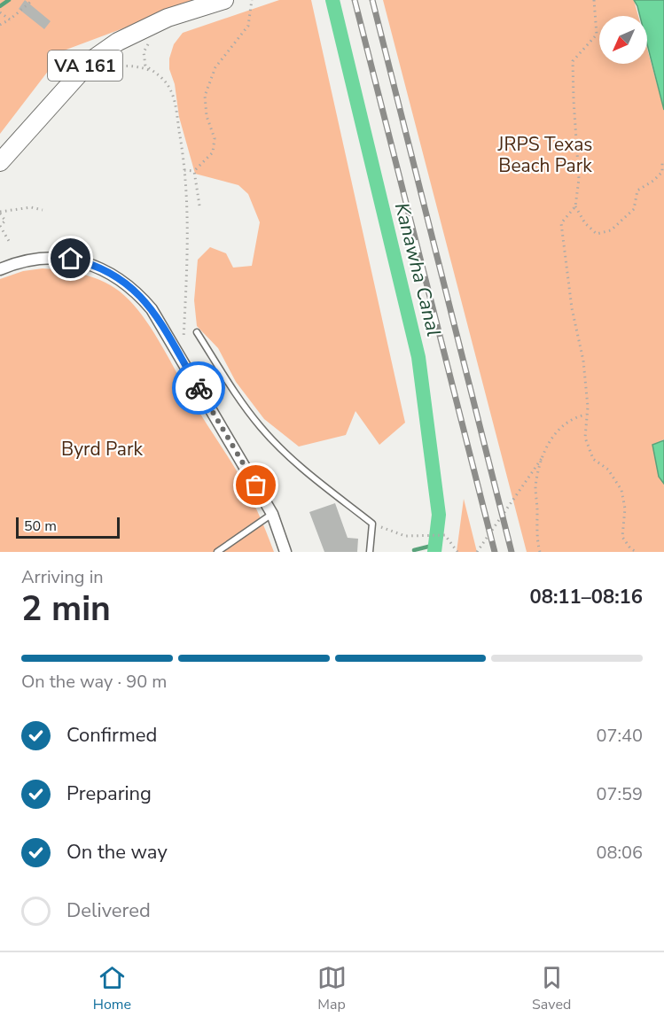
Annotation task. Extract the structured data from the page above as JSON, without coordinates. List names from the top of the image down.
{
  "streets": {
    "main road": ["VA 161"]
  },
  "water": ["Kanawha Canal"],
  "parks": ["JRPS Texas Beach Park", "Byrd Park"],
  "scale_bar": "50 m",
  "north": "bottom left",
  "page": {
    "scale": "50 m",
    "heading": ["2 min", "Arriving in", "08:11–08:16"],
    "bar": "On the way · 90 m",
    "list": [
      ["Confirmed", "07:40"],
      ["Preparing", "07:59"],
      ["On the way", "08:06"],
      "Delivered"
    ],
    "tabs": ["Home", "Map", "Saved"]
  }
}
